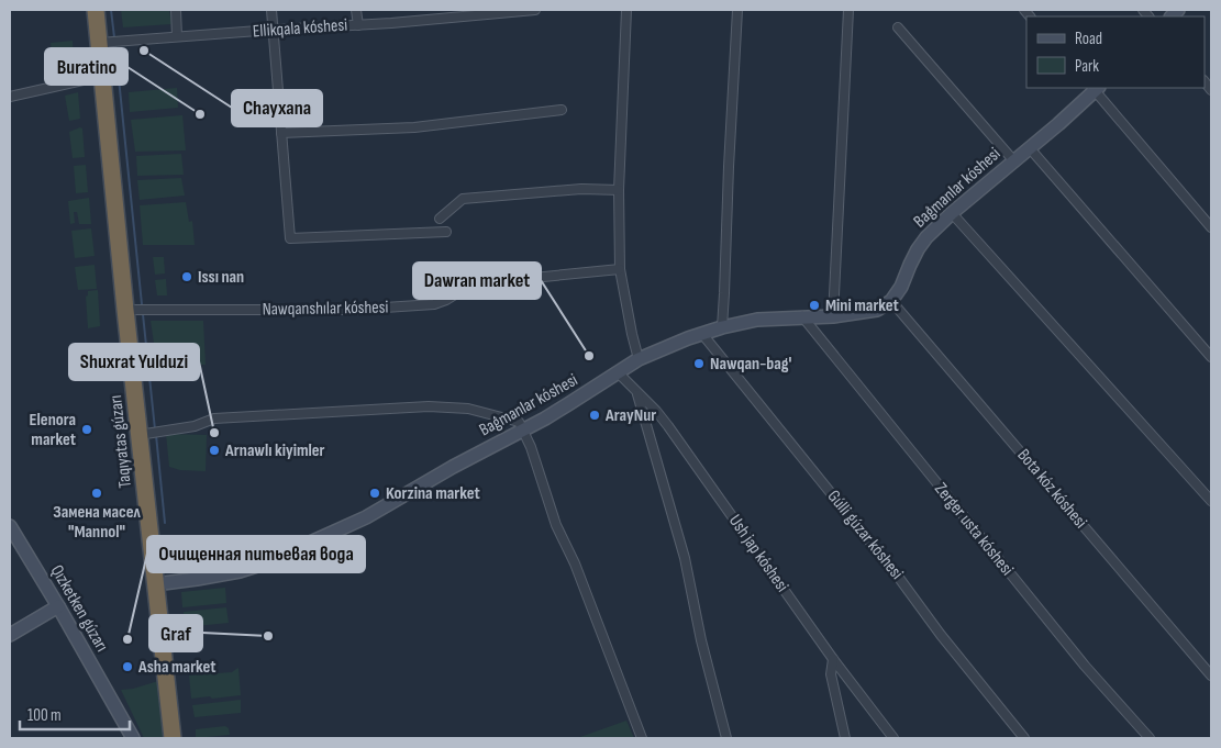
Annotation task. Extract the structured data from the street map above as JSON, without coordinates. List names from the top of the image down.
{
  "streets": {
    "highway": ["Taqıyatas gúzarı"],
    "street": [
      "Ellikqala kóshesi",
      "Baǵmanlar kóshesi",
      "Nawqanshılar kóshesi",
      "Bota kóz kóshesi",
      "Zerger usta kóshesi",
      "Gúlli gúzar kóshesi",
      "Ush jap kóshesi",
      "Qızketken gúzarı"
    ]
  },
  "crossings": [
    ["Ellikqala kóshesi", "Taqıyatas gúzarı"],
    ["Baǵmanlar kóshesi", "Taqıyatas gúzarı"],
    ["Baǵmanlar kóshesi", "Bota kóz kóshesi"],
    ["Baǵmanlar kóshesi", "Zerger usta kóshesi"],
    ["Baǵmanlar kóshesi", "Gúlli gúzar kóshesi"],
    ["Baǵmanlar kóshesi", "Ush jap kóshesi"],
    ["Nawqanshılar kóshesi", "Taqıyatas gúzarı"]
  ],
  "places": [
    "Chayxana",
    "Buratino",
    "Issı nan",
    "Mini market",
    "Dawran market",
    "Nawqan-bag'",
    "ArayNur",
    "Elenora market",
    "Shuxrat Yulduzi",
    "Arnawlı kiyimler",
    "Замена масел \"Mannol\"",
    "Korzina market",
    "Graf",
    "Очищенная питьевая вода",
    "Asha market"
  ],
  "legend": ["Road", "Park"],
  "scale_bar": "100 m"
}
